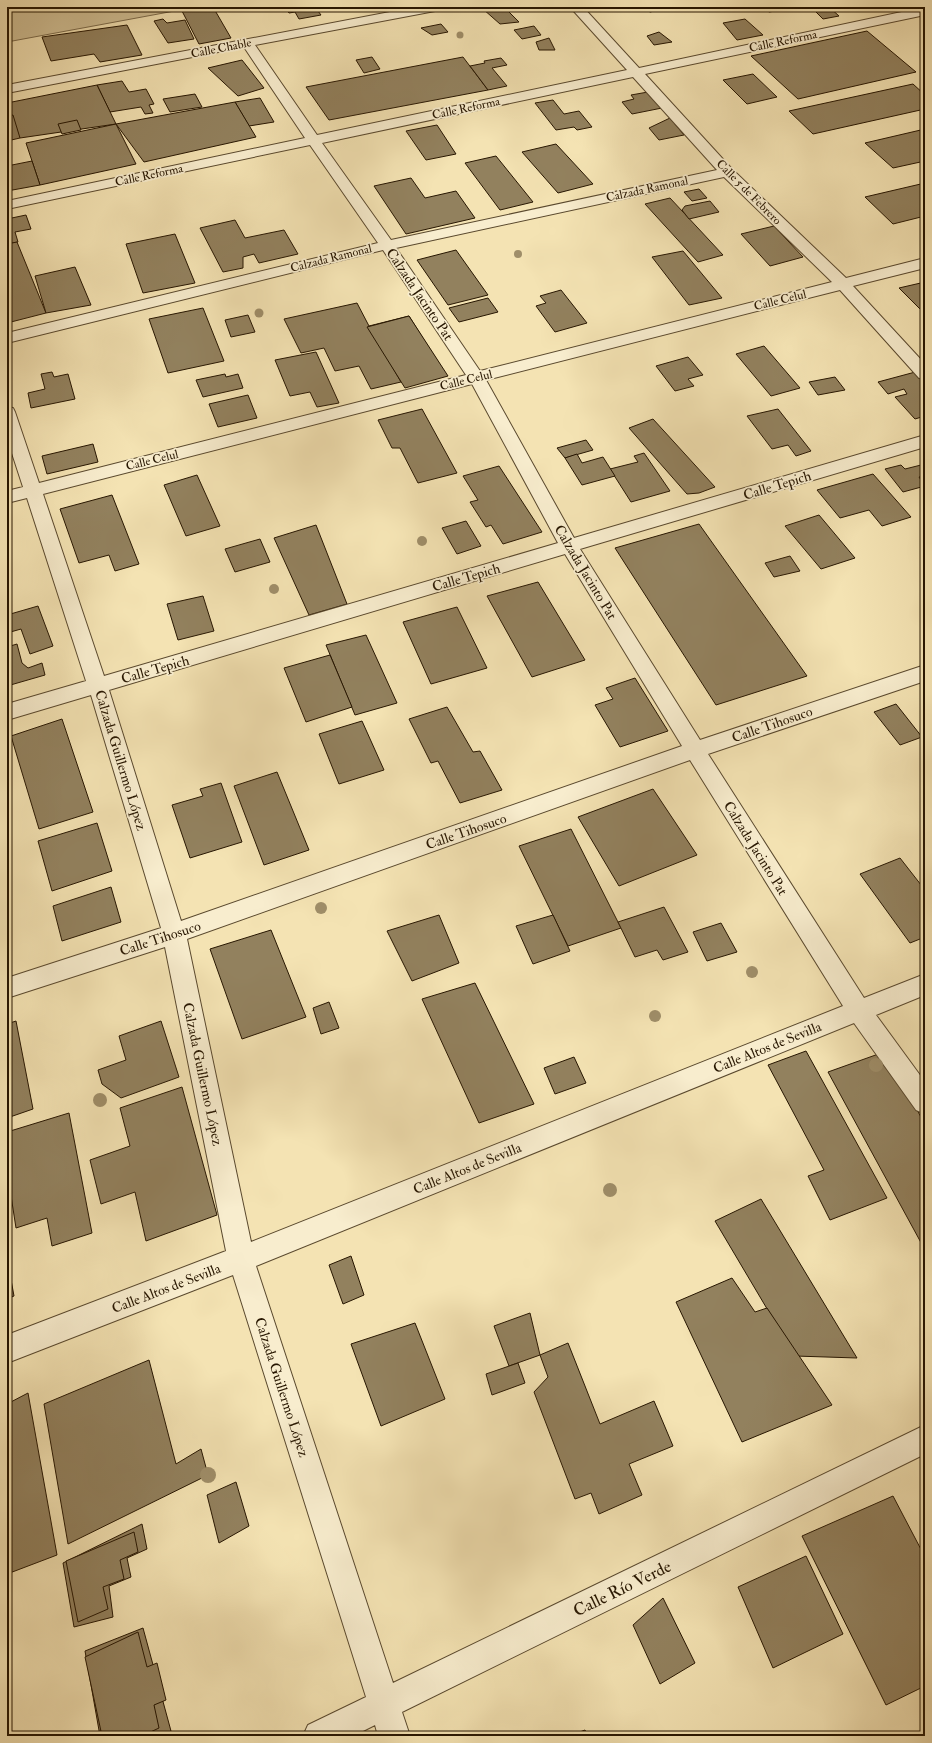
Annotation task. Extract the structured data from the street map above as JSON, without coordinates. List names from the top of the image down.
{
  "streets": {
    "street": [
      "Calle Reforma",
      "Calle Chable",
      "Calzada Ramonal",
      "Calle 5 de Febrero",
      "Calzada Jacinto Pat",
      "Calle Celul",
      "Calle Tepich",
      "Calle Tihosuco",
      "Calzada Guillermo López",
      "Calle Altos de Sevilla",
      "Calle Río Verde"
    ]
  },
  "crossings": [
    ["Calle Reforma", "Calle 5 de Febrero"],
    ["Calle Reforma", "Calzada Jacinto Pat"],
    ["Calle Chable", "Calzada Jacinto Pat"],
    ["Calzada Ramonal", "Calle 5 de Febrero"],
    ["Calzada Ramonal", "Calzada Jacinto Pat"],
    ["Calle 5 de Febrero", "Calle Celul"],
    ["Calzada Jacinto Pat", "Calle Celul"],
    ["Calzada Jacinto Pat", "Calle Tepich"],
    ["Calzada Jacinto Pat", "Calle Tihosuco"],
    ["Calzada Jacinto Pat", "Calle Altos de Sevilla"],
    ["Calle Celul", "Calzada Guillermo López"],
    ["Calle Tepich", "Calzada Guillermo López"],
    ["Calle Tihosuco", "Calzada Guillermo López"],
    ["Calzada Guillermo López", "Calle Altos de Sevilla"],
    ["Calzada Guillermo López", "Calle Río Verde"]
  ]
}
